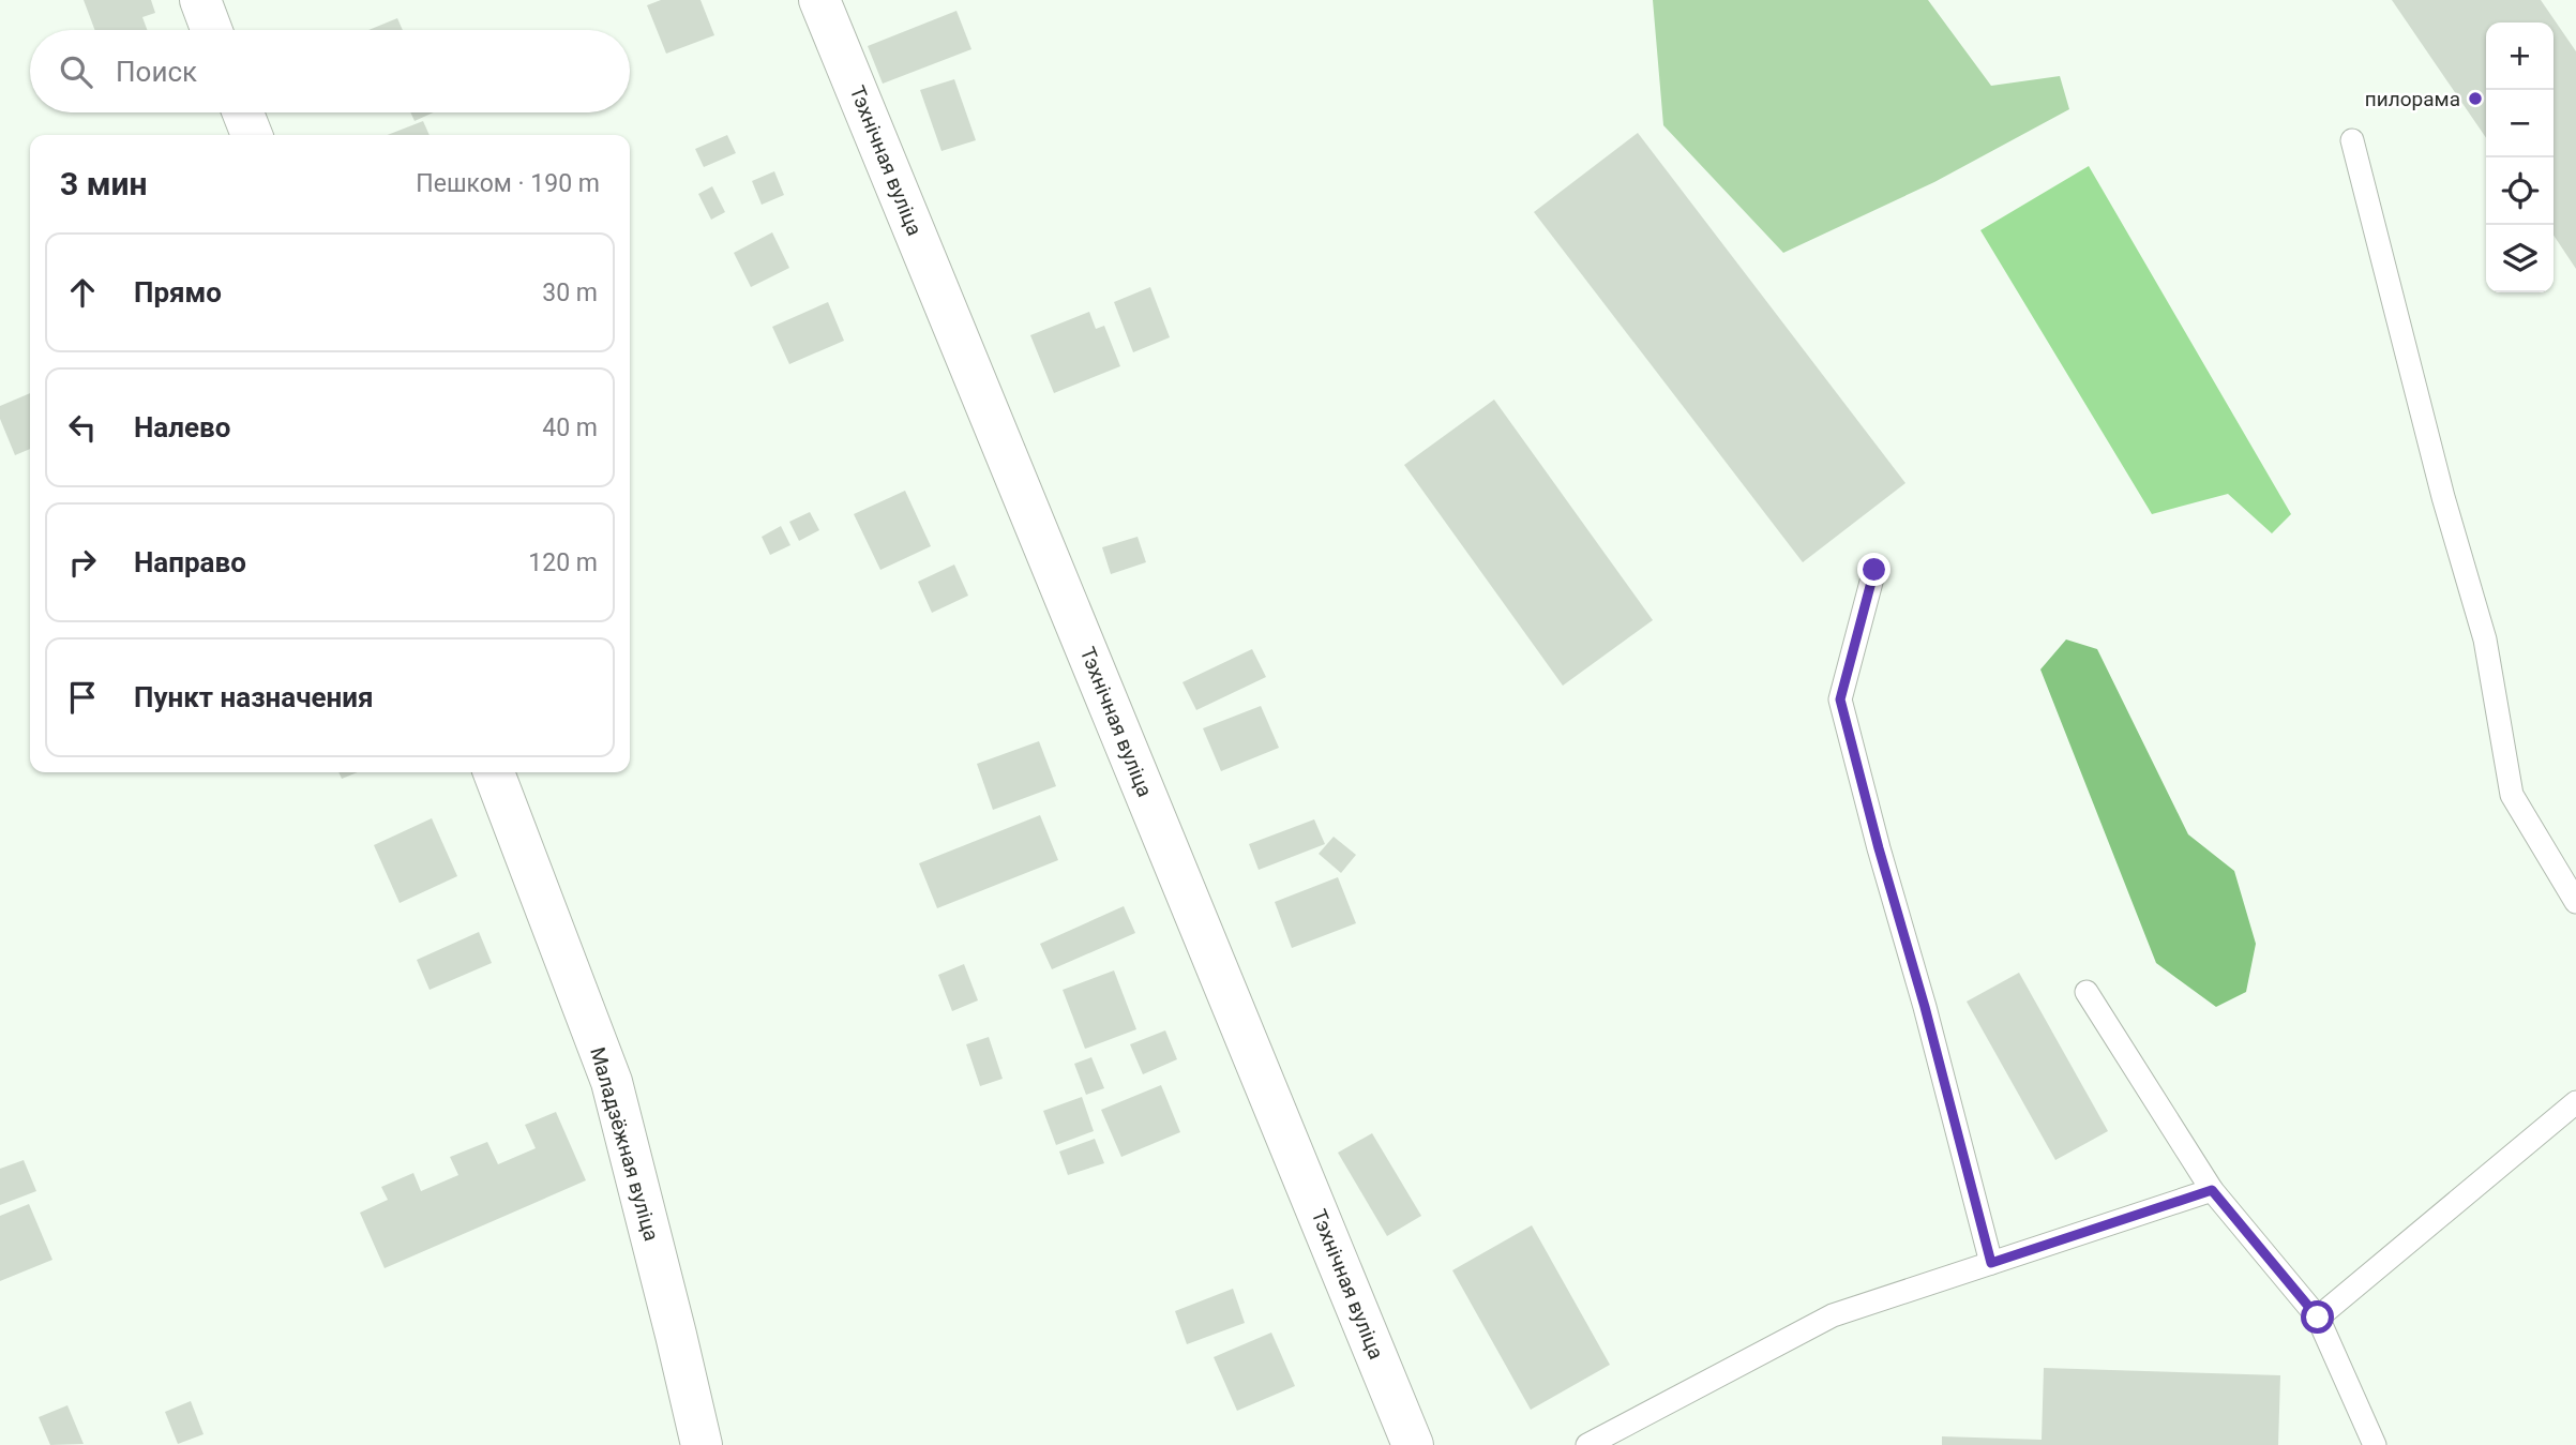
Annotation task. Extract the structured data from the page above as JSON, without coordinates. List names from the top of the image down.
{
  "streets": {
    "street": ["Тэхнічная вуліца", "Маладзёжная вуліца"]
  },
  "places": ["пилорама"],
  "page": {
    "map_buttons": ["+", "−"],
    "search": "Поиск",
    "heading": ["3 мин", "Пешком · 190 m"],
    "list": [
      ["Прямо", "30 m"],
      ["Налево", "40 m"],
      ["Направо", "120 m"],
      "Пункт назначения"
    ]
  }
}
